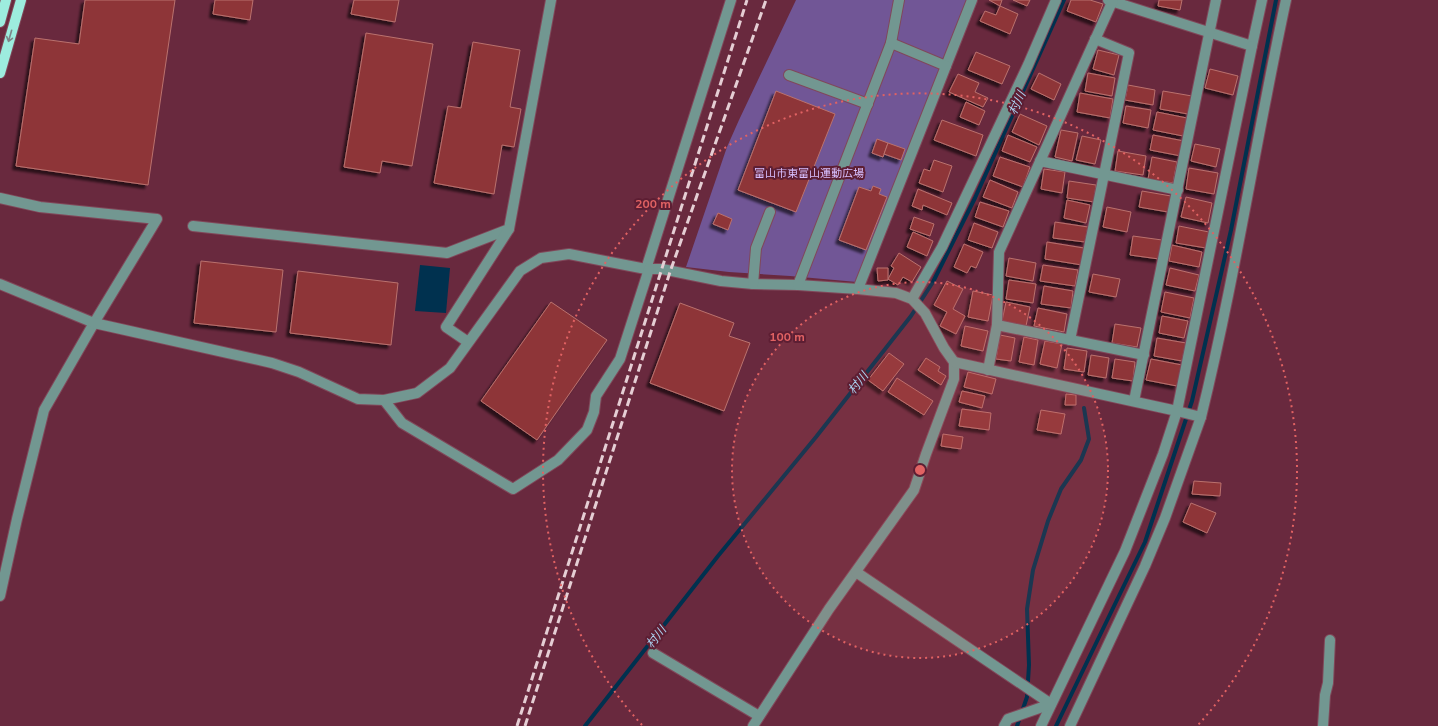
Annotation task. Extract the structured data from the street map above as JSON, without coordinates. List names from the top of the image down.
{
  "water": ["村川"],
  "parks": ["富山市東富山運動広場"],
  "rings": ["200 m", "100 m"]
}
